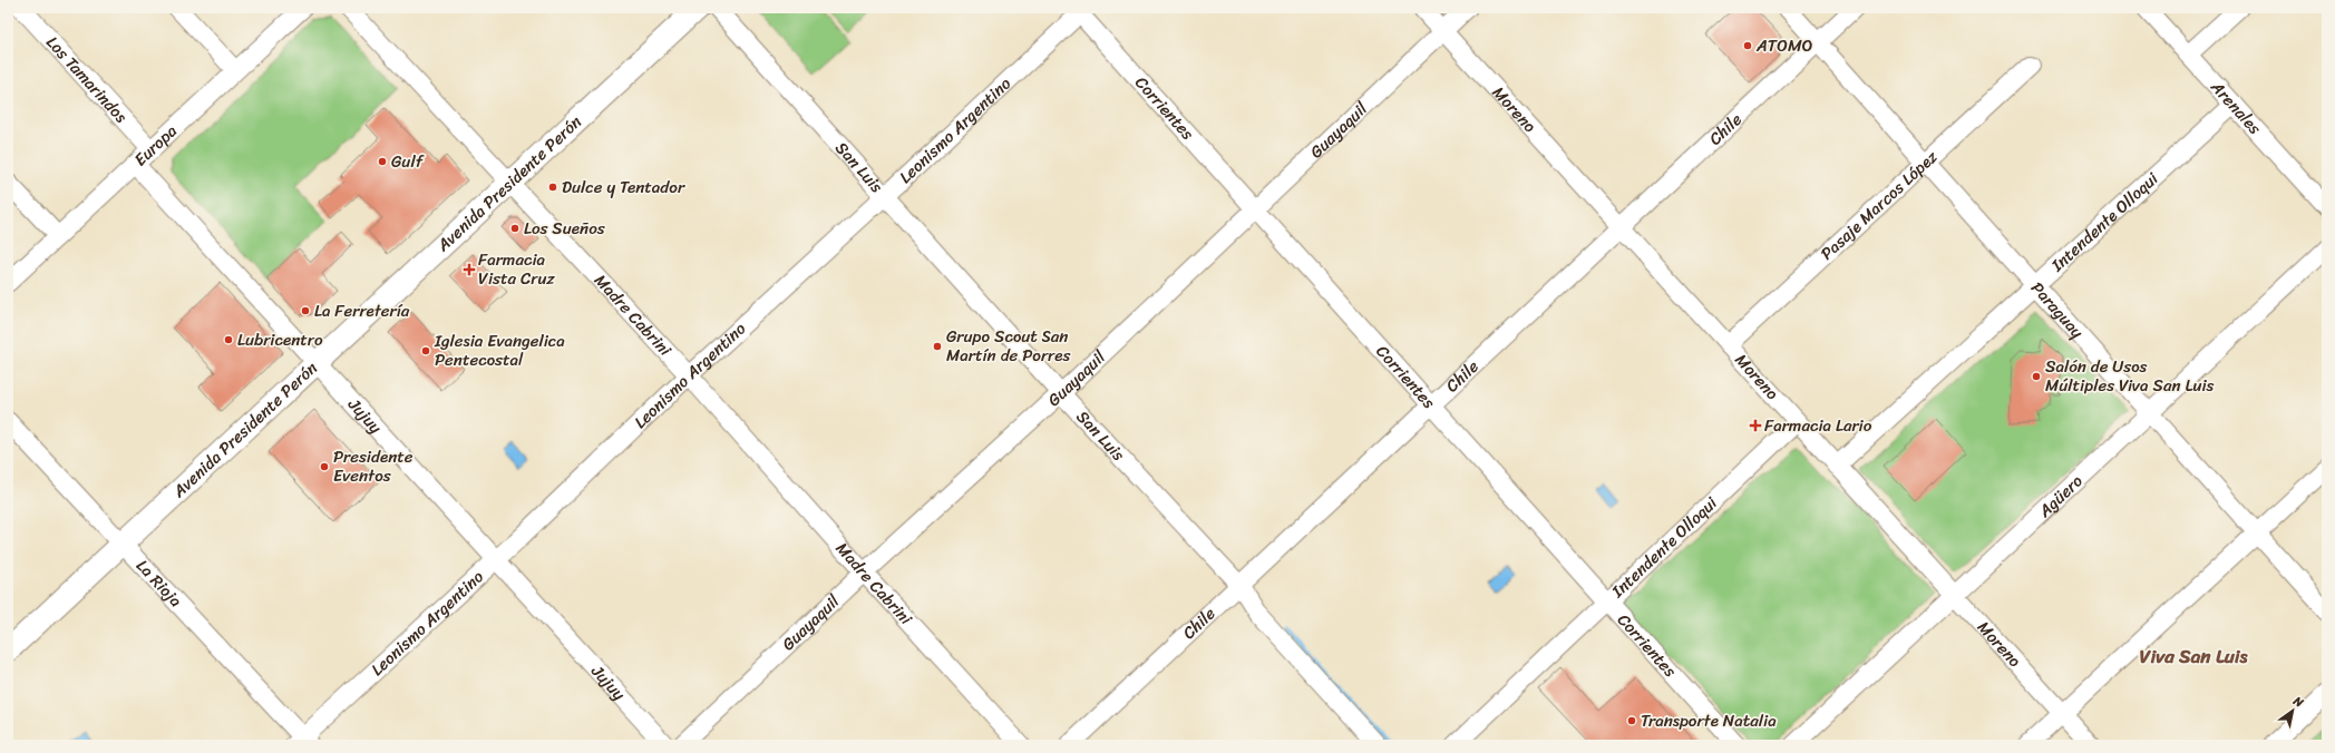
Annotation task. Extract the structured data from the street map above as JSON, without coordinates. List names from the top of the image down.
{
  "streets": {
    "main road": ["Avenida Presidente Perón"],
    "street": [
      "Los Tamarindos",
      "Corrientes",
      "Arenales",
      "Moreno",
      "Chile",
      "Guayaquil",
      "Leonismo Argentino",
      "Europa",
      "San Luis",
      "Pasaje Marcos López",
      "Intendente Olloqui",
      "Paraguay",
      "Madre Cabrini",
      "Jujuy",
      "Agüero",
      "La Rioja"
    ]
  },
  "crossings": [
    ["Los Tamarindos", "Europa"],
    ["Corrientes", "Chile"],
    ["Corrientes", "Guayaquil"],
    ["Corrientes", "Leonismo Argentino"],
    ["Corrientes", "Intendente Olloqui"],
    ["Arenales", "Intendente Olloqui"],
    ["Moreno", "Chile"],
    ["Moreno", "Guayaquil"],
    ["Moreno", "Pasaje Marcos López"],
    ["Moreno", "Intendente Olloqui"],
    ["Moreno", "Agüero"],
    ["Chile", "San Luis"],
    ["Chile", "Paraguay"],
    ["Guayaquil", "San Luis"],
    ["Guayaquil", "Madre Cabrini"],
    ["Leonismo Argentino", "San Luis"],
    ["Leonismo Argentino", "Madre Cabrini"],
    ["Leonismo Argentino", "Jujuy"],
    ["Leonismo Argentino", "La Rioja"],
    ["Europa", "Jujuy"],
    ["Avenida Presidente Perón", "Madre Cabrini"],
    ["Avenida Presidente Perón", "Jujuy"],
    ["Avenida Presidente Perón", "La Rioja"],
    ["Pasaje Marcos López", "Paraguay"],
    ["Intendente Olloqui", "Paraguay"],
    ["Paraguay", "Agüero"]
  ],
  "districts": ["Viva San Luis"],
  "places": {
    "other": [
      "ATOMO",
      "Gulf",
      "Dulce y Tentador",
      "Los Sueños",
      "La Ferretería",
      "Lubricentro",
      "Grupo Scout San Martín de Porres",
      "Iglesia Evangelica Pentecostal",
      "Salón de Usos Múltiples Viva San Luis",
      "Presidente Eventos",
      "Transporte Natalia"
    ],
    "health": ["Farmacia Vista Cruz", "Farmacia Lario"]
  },
  "north": "top right"
}
